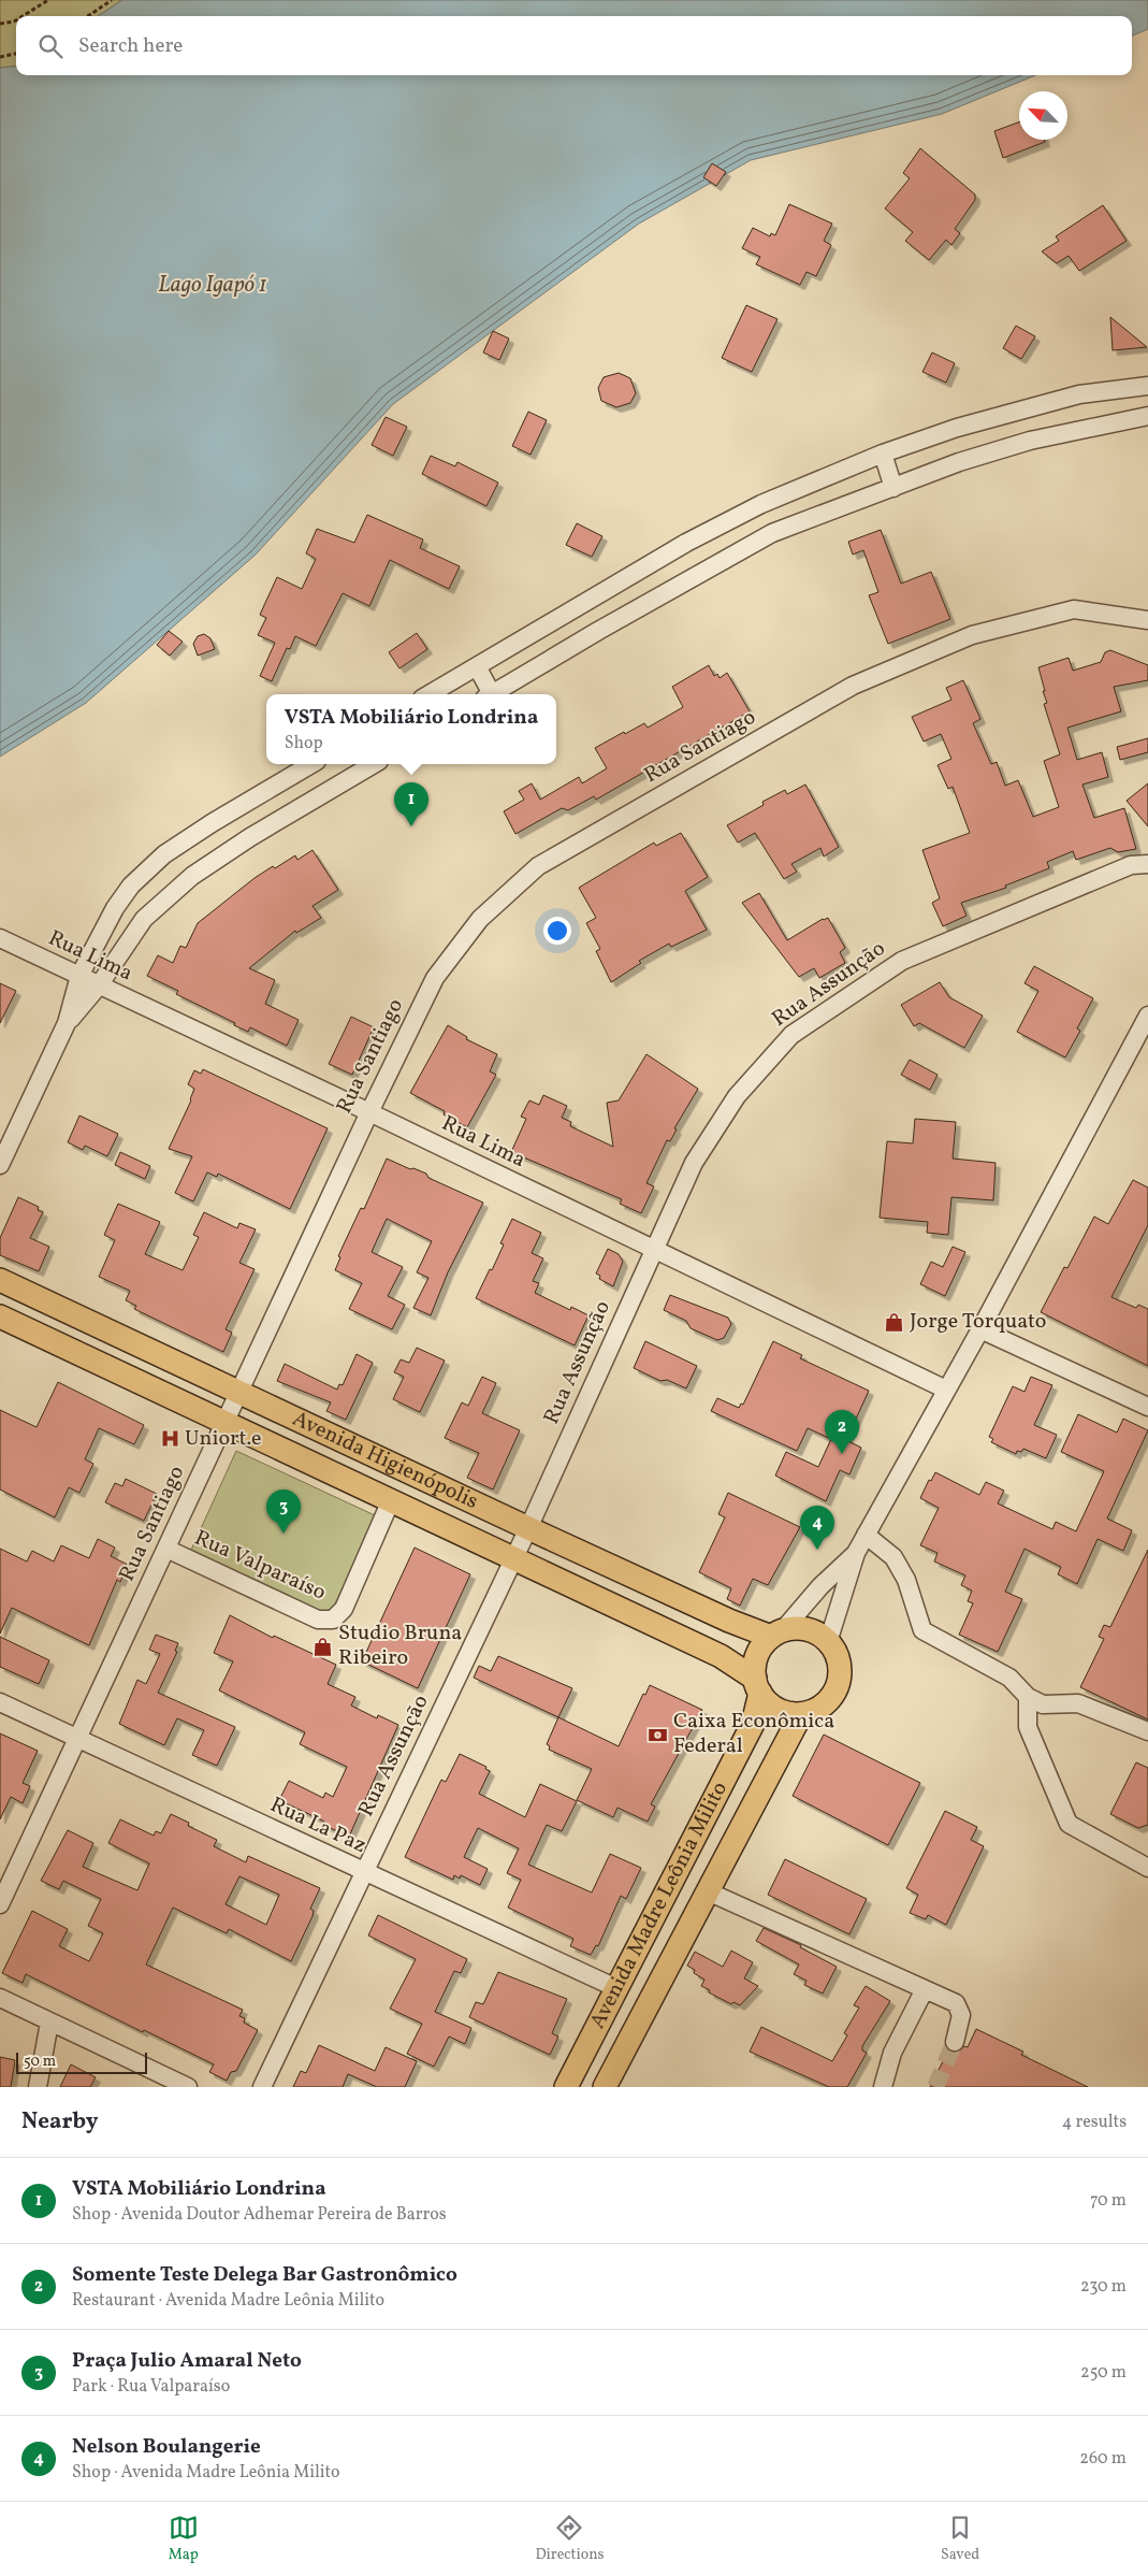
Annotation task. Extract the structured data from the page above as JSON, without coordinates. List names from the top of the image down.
{
  "streets": {
    "main road": ["Avenida Higienópolis", "Avenida Madre Leônia Milito"],
    "street": [
      "Rua Santiago",
      "Rua Lima",
      "Rua Assunção",
      "Rua Valparaíso",
      "Rua La Paz"
    ]
  },
  "crossings": [
    ["Rua Santiago", "Rua Lima"],
    ["Rua Santiago", "Avenida Higienópolis"],
    ["Rua Santiago", "Rua Valparaíso"],
    ["Rua Santiago", "Rua La Paz"],
    ["Rua Lima", "Rua Assunção"],
    ["Rua Assunção", "Avenida Higienópolis"],
    ["Rua Assunção", "Rua La Paz"],
    ["Avenida Higienópolis", "Rua Valparaíso"],
    ["Avenida Higienópolis", "Avenida Madre Leônia Milito"],
    ["Rua La Paz", "Avenida Madre Leônia Milito"]
  ],
  "water": ["Lago Igapó 1"],
  "places": {
    "shop": ["Jorge Torquato", "Studio Bruna Ribeiro"],
    "hospital": ["Uniort.e"],
    "bank": ["Caixa Econômica Federal"]
  },
  "scale_bar": "50 m",
  "north": "top left",
  "page": {
    "search": "Search here",
    "popup": ["VSTA Mobiliário Londrina", "Shop"],
    "pins": [
      "1",
      "2",
      "3",
      "4"
    ],
    "scale": "50 m",
    "heading": ["Nearby", "4 results"],
    "list": [
      {
        "mark": "1",
        "name": "VSTA Mobiliário Londrina",
        "note": "Shop · Avenida Doutor Adhemar Pereira de Barros",
        "value": "70 m"
      },
      {
        "mark": "2",
        "name": "Somente Teste Delega Bar Gastronômico",
        "note": "Restaurant · Avenida Madre Leônia Milito",
        "value": "230 m"
      },
      {
        "mark": "3",
        "name": "Praça Julio Amaral Neto",
        "note": "Park · Rua Valparaíso",
        "value": "250 m"
      },
      {
        "mark": "4",
        "name": "Nelson Boulangerie",
        "note": "Shop · Avenida Madre Leônia Milito",
        "value": "260 m"
      }
    ],
    "nav": ["Map", "Directions", "Saved"]
  }
}
